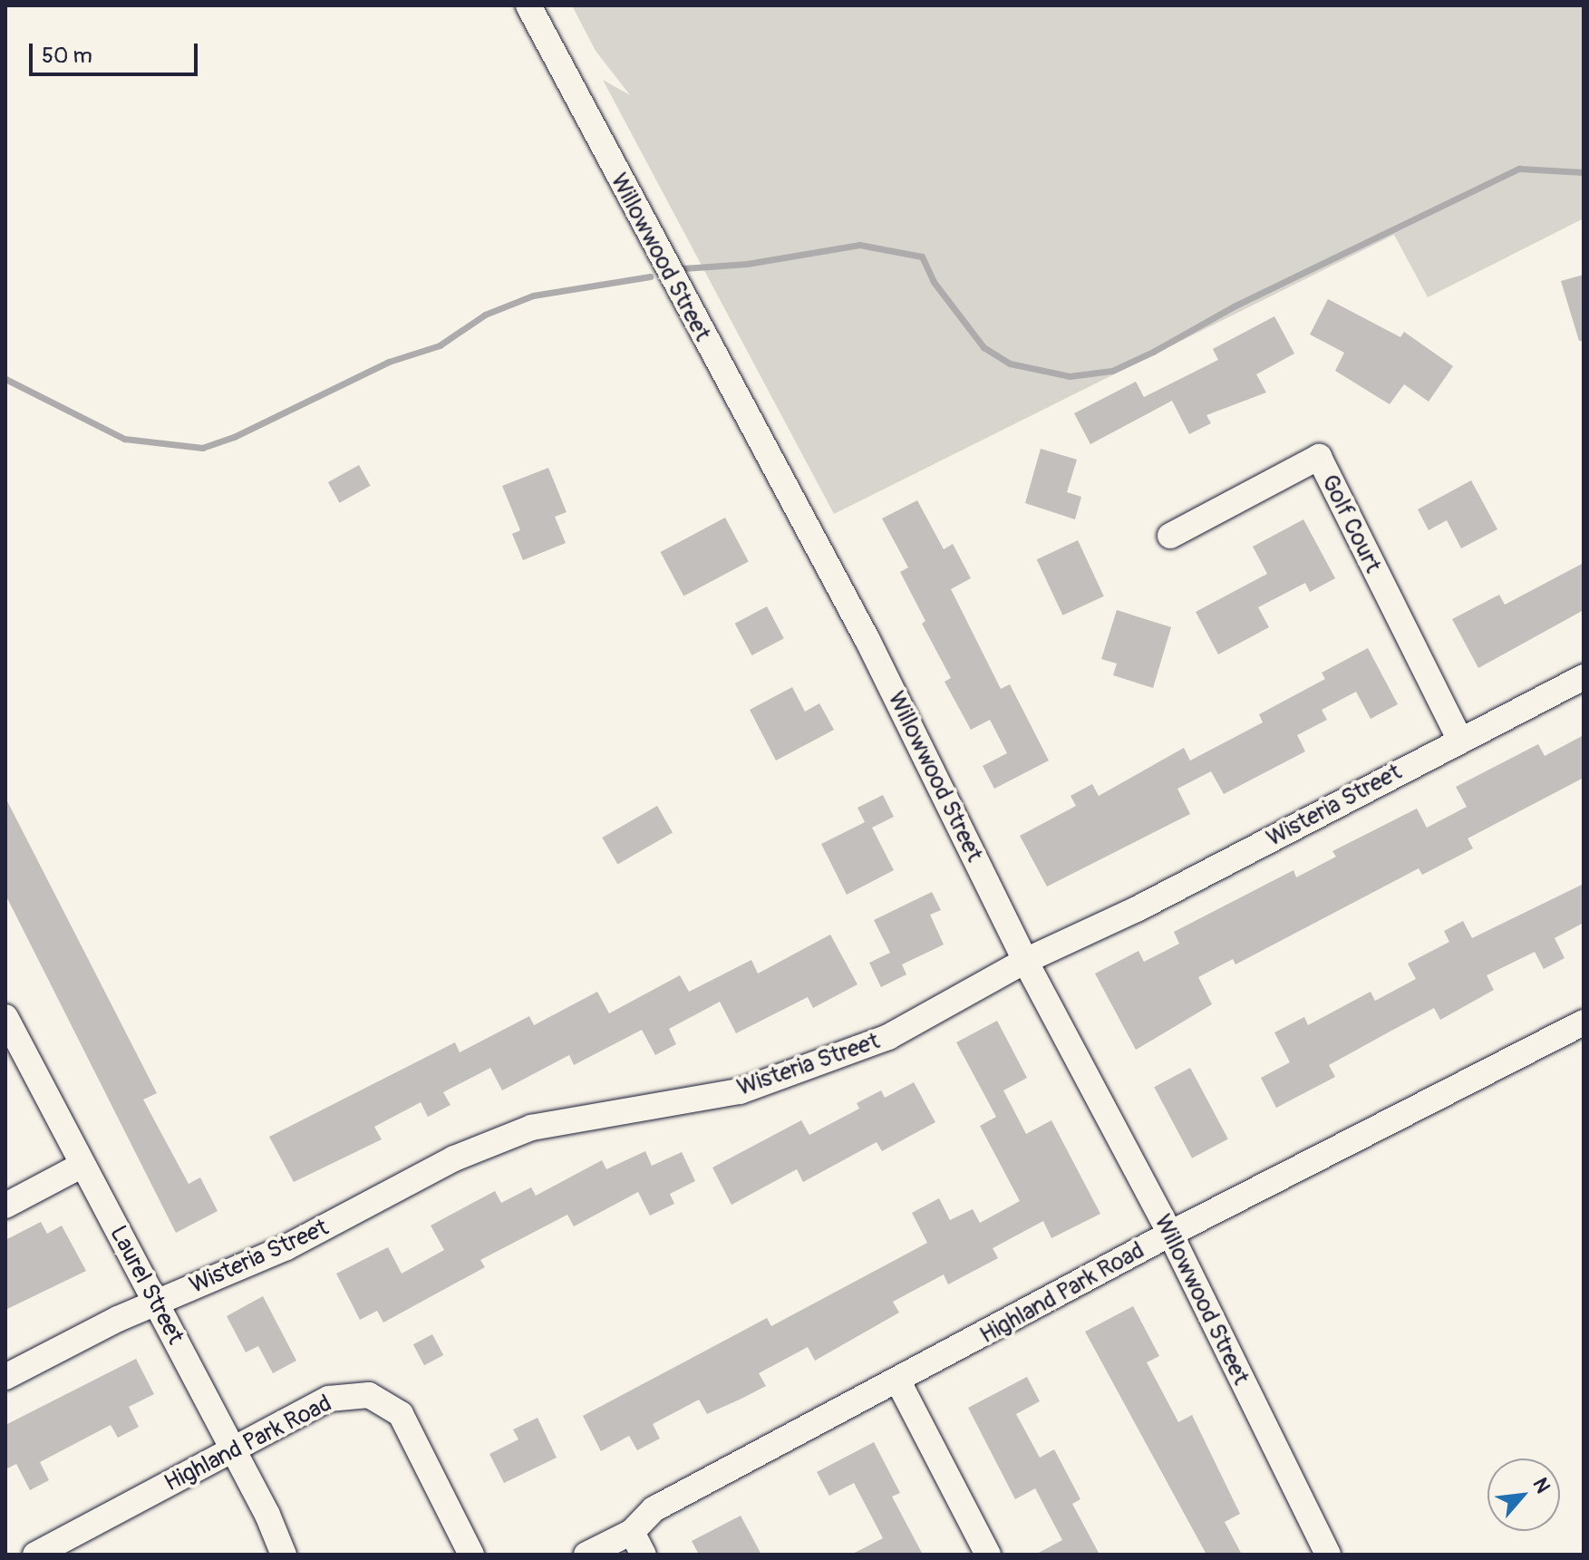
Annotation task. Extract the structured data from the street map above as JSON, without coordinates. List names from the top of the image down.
{
  "streets": {
    "street": [
      "Willowwood Street",
      "Golf Court",
      "Wisteria Street",
      "Laurel Street",
      "Highland Park Road"
    ]
  },
  "crossings": [
    ["Willowwood Street", "Wisteria Street"],
    ["Willowwood Street", "Highland Park Road"],
    ["Golf Court", "Wisteria Street"],
    ["Wisteria Street", "Laurel Street"],
    ["Laurel Street", "Highland Park Road"]
  ],
  "scale_bar": "50 m",
  "north": "top right"
}
